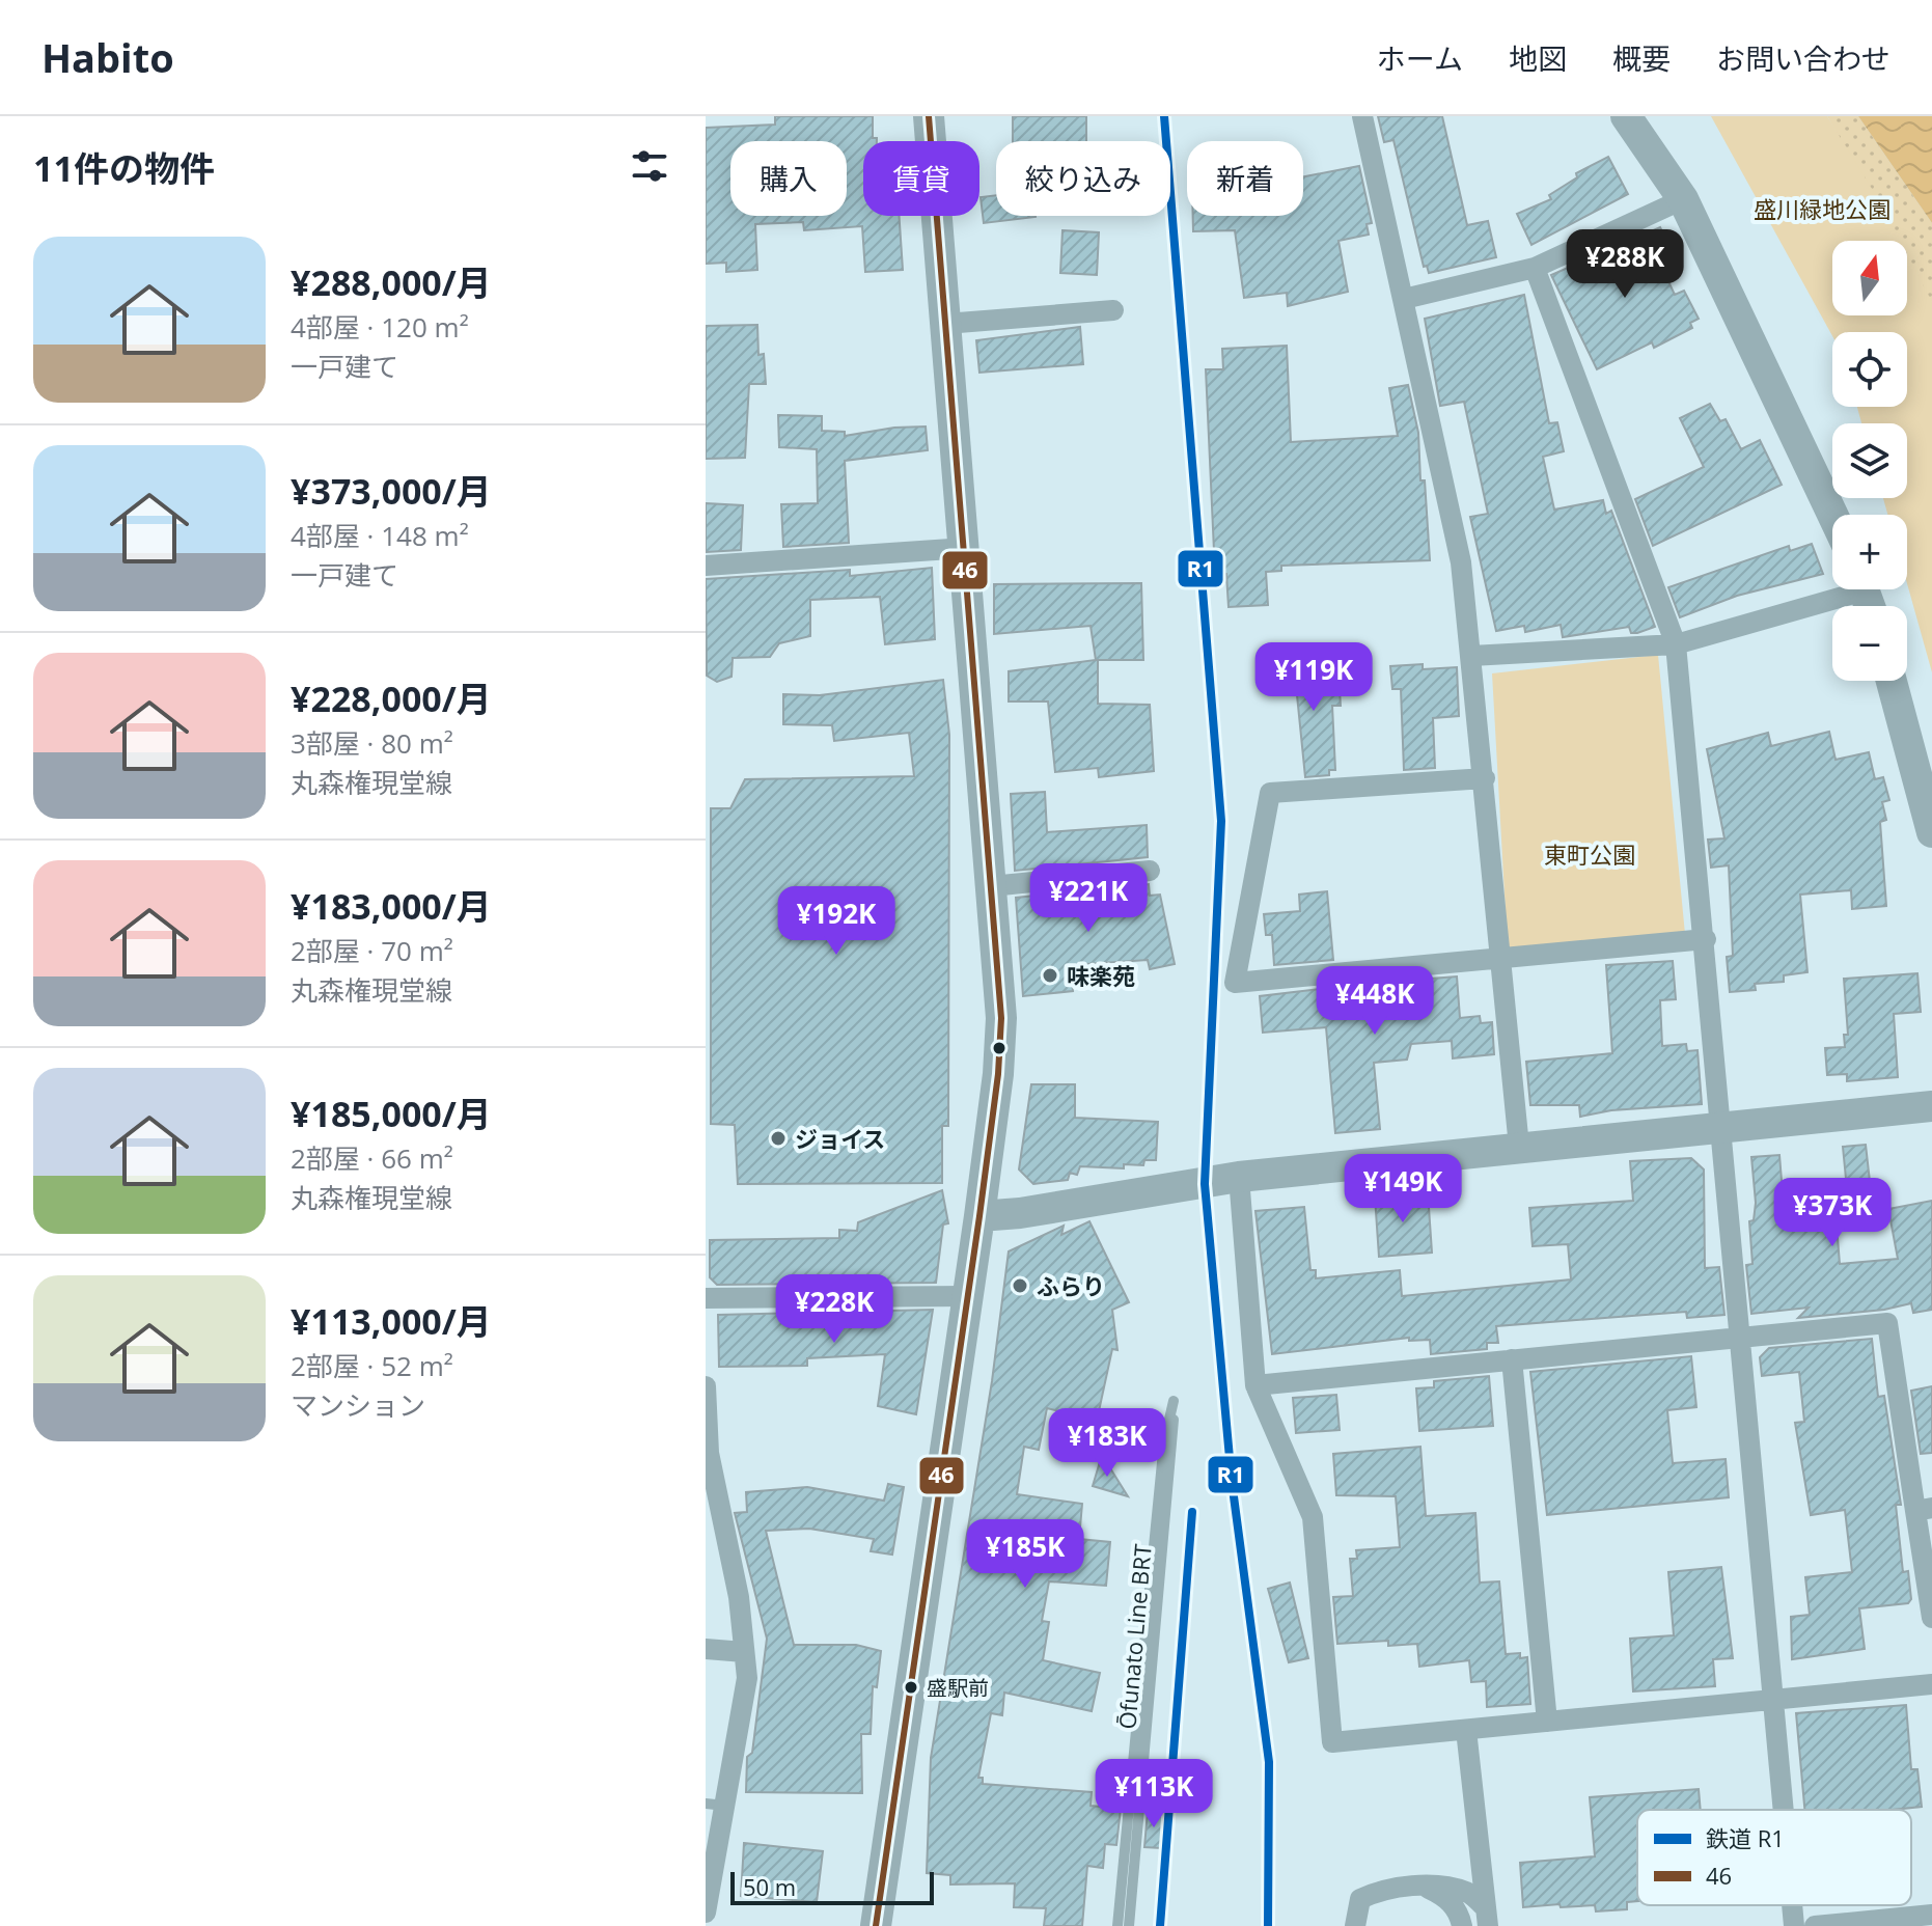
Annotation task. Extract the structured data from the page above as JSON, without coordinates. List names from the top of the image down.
{
  "streets": {
    "lane": ["Ōfunato Line BRT"]
  },
  "parks": ["盛川緑地公園", "東町公園"],
  "places": [
    "味楽苑",
    "ジョイス",
    "ふらり",
    "盛駅前"
  ],
  "lines": ["rail line R1", "transit line 46"],
  "legend": ["鉄道 R1", "46"],
  "scale_bar": "50 m",
  "north": "top",
  "page": {
    "header": "Habito",
    "nav": [
      "ホーム",
      "地図",
      "概要",
      "お問い合わせ"
    ],
    "heading": "11件の物件",
    "chip": [
      "購入",
      "賃貸",
      "絞り込み",
      "新着"
    ],
    "list": [
      {
        "name": "¥288,000/月",
        "note": "4部屋 · 120 m² · 一戸建て"
      },
      {
        "name": "¥373,000/月",
        "note": "4部屋 · 148 m² · 一戸建て"
      },
      {
        "name": "¥228,000/月",
        "note": "3部屋 · 80 m² · 丸森権現堂線"
      },
      {
        "name": "¥183,000/月",
        "note": "2部屋 · 70 m² · 丸森権現堂線"
      },
      {
        "name": "¥185,000/月",
        "note": "2部屋 · 66 m² · 丸森権現堂線"
      },
      {
        "name": "¥113,000/月",
        "note": "2部屋 · 52 m² · マンション"
      }
    ],
    "price": [
      "¥288K",
      "¥119K",
      "¥221K",
      "¥192K",
      "¥448K",
      "¥149K",
      "¥373K",
      "¥228K",
      "¥183K",
      "¥185K",
      "¥113K"
    ],
    "map_buttons": ["+", "−"],
    "scale": "50 m"
  }
}
